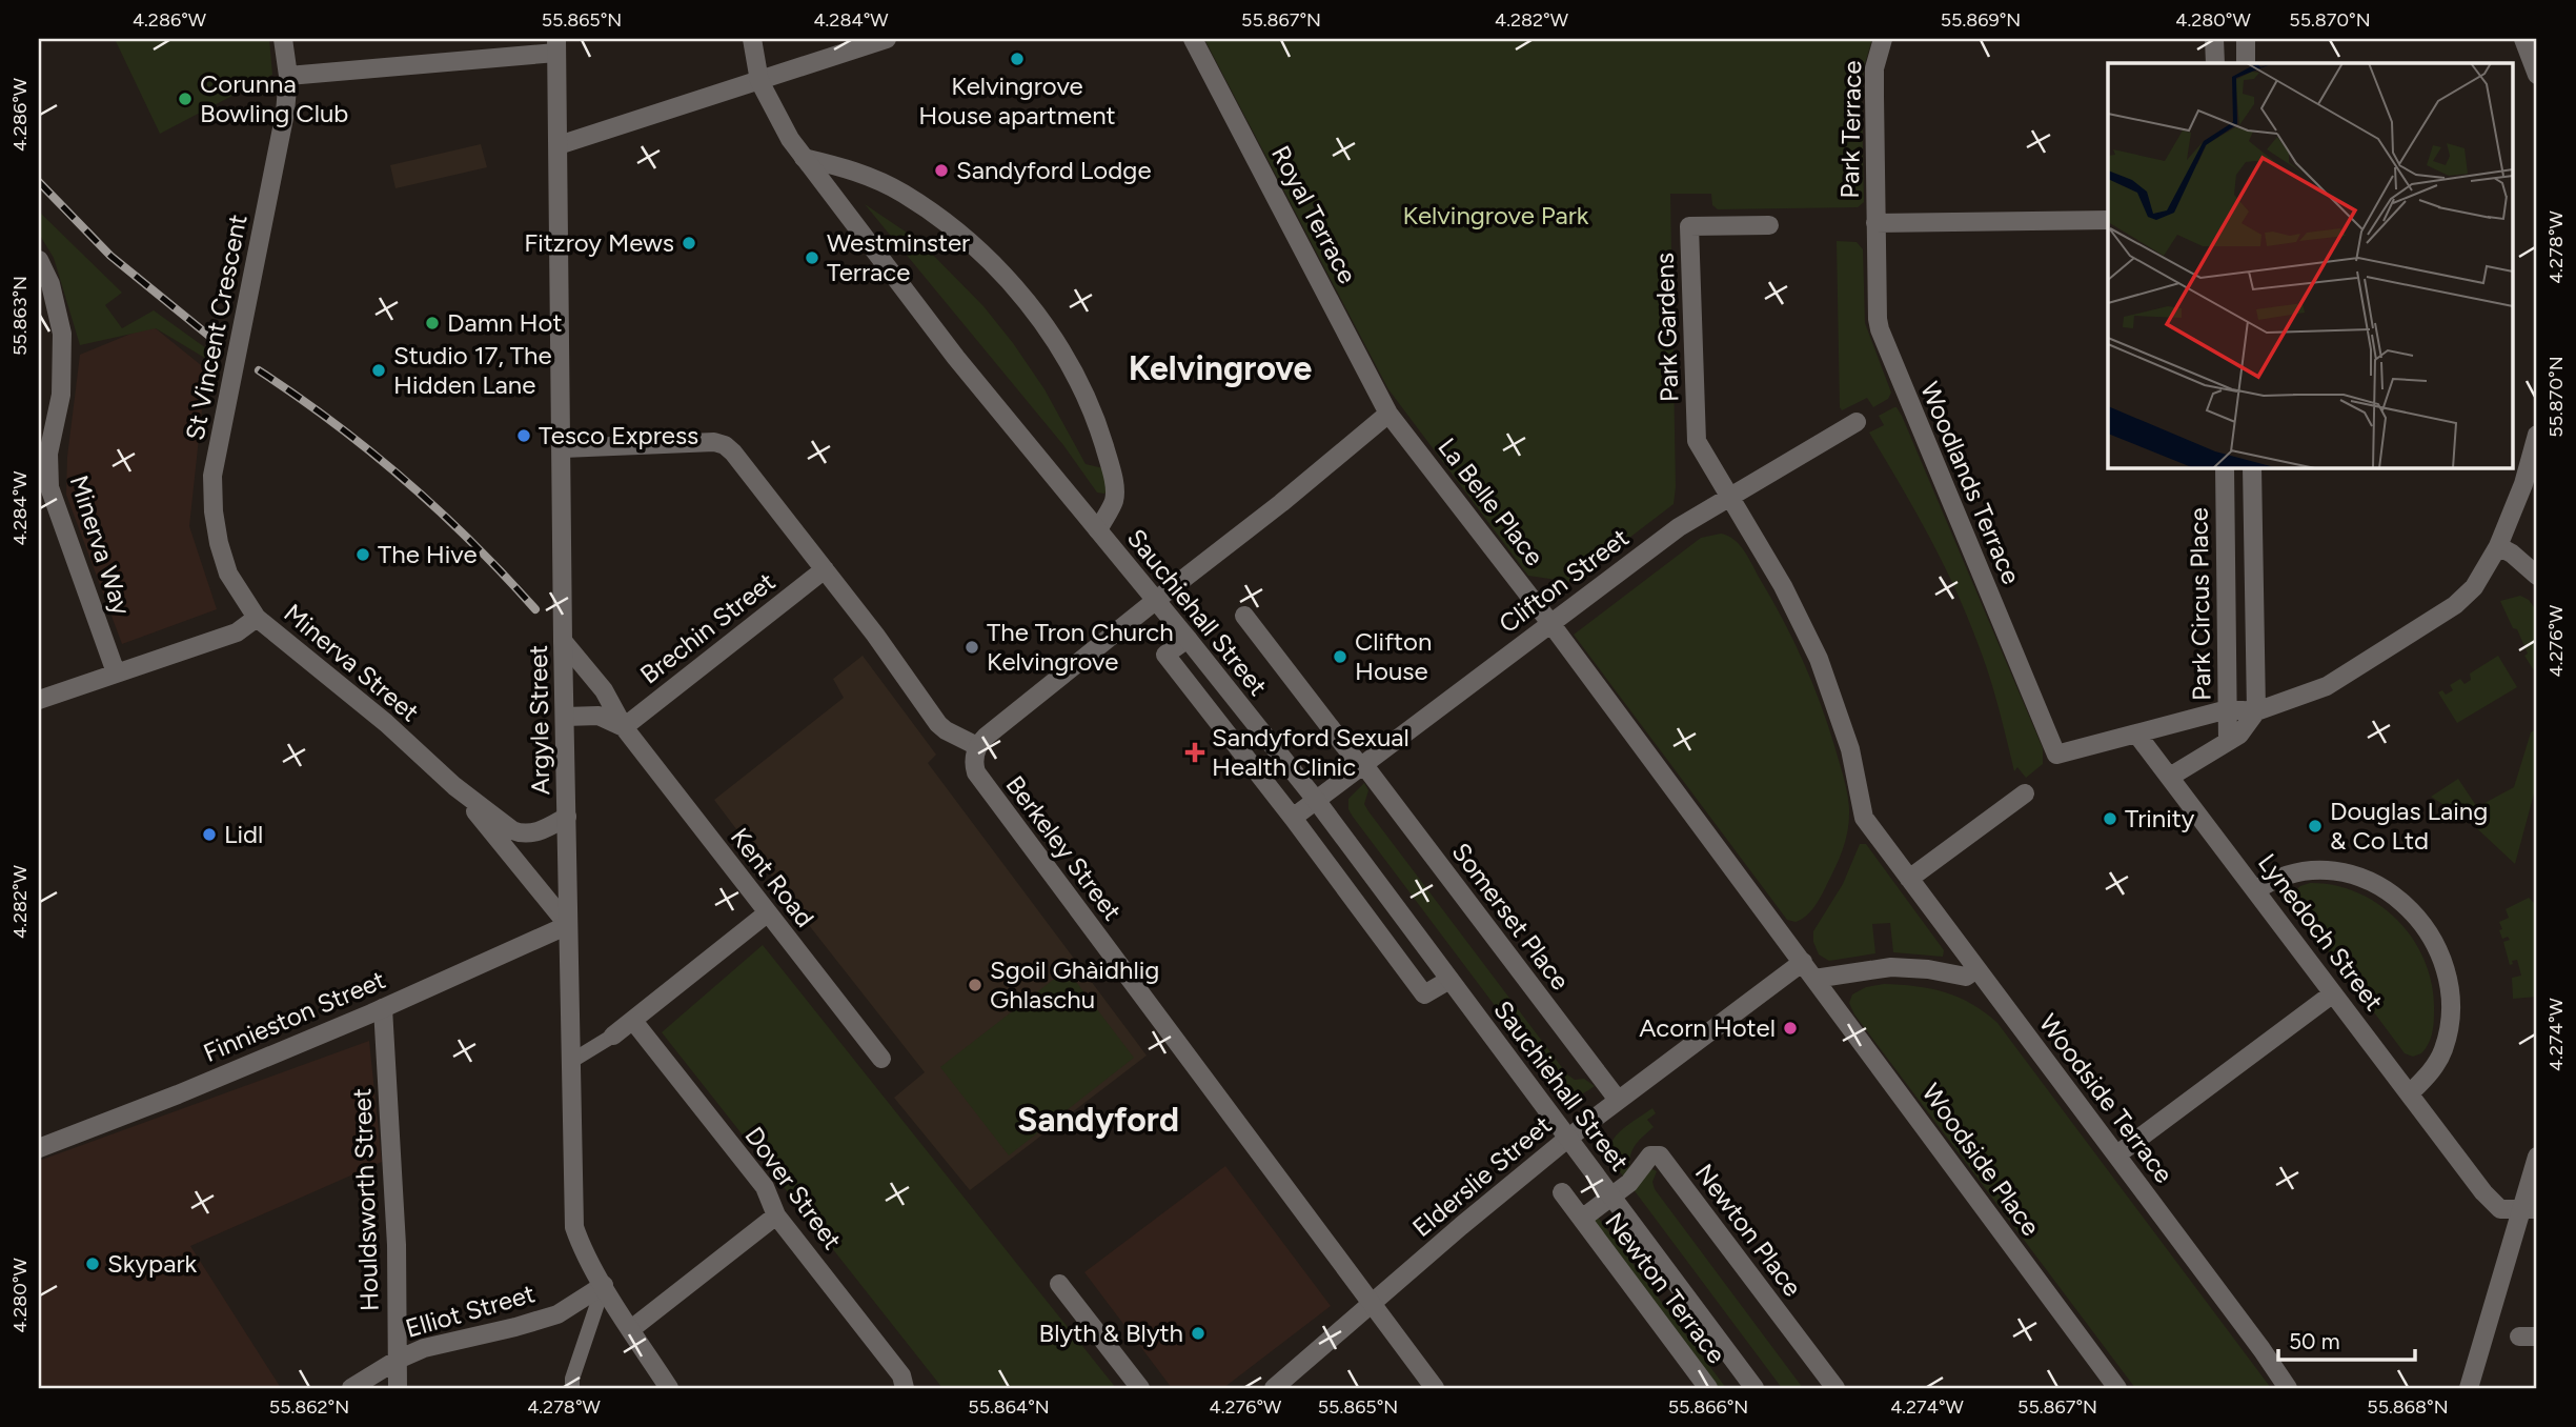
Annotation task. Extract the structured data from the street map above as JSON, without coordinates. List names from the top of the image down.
{
  "streets": {
    "street": [
      "Park Terrace",
      "Royal Terrace",
      "St Vincent Crescent",
      "Park Gardens",
      "Woodlands Terrace",
      "La Belle Place",
      "Minerva Way",
      "Clifton Street",
      "Park Circus Place",
      "Sauchiehall Street",
      "Brechin Street",
      "Minerva Street",
      "Argyle Street",
      "Berkeley Street",
      "Kent Road",
      "Somerset Place",
      "Lynedoch Street",
      "Finnieston Street",
      "Woodside Terrace",
      "Woodside Place",
      "Elderslie Street",
      "Dover Street",
      "Houldsworth Street",
      "Newton Place",
      "Newton Terrace",
      "Elliot Street"
    ]
  },
  "crossings": [
    ["Park Terrace", "Woodlands Terrace"],
    ["Royal Terrace", "La Belle Place"],
    ["St Vincent Crescent", "Minerva Street"],
    ["Park Gardens", "Clifton Street"],
    ["Park Gardens", "Woodside Terrace"],
    ["Woodlands Terrace", "Lynedoch Street"],
    ["La Belle Place", "Clifton Street"],
    ["La Belle Place", "Woodside Place"],
    ["La Belle Place", "Elderslie Street"],
    ["Minerva Way", "Minerva Street"],
    ["Clifton Street", "Sauchiehall Street"],
    ["Clifton Street", "Somerset Place"],
    ["Clifton Street", "Woodside Terrace"],
    ["Sauchiehall Street", "Elderslie Street"],
    ["Sauchiehall Street", "Newton Place"],
    ["Sauchiehall Street", "Newton Terrace"],
    ["Brechin Street", "Kent Road"],
    ["Minerva Street", "Argyle Street"],
    ["Minerva Street", "Finnieston Street"],
    ["Argyle Street", "Kent Road"],
    ["Argyle Street", "Finnieston Street"],
    ["Argyle Street", "Elliot Street"],
    ["Berkeley Street", "Elderslie Street"],
    ["Somerset Place", "Elderslie Street"],
    ["Finnieston Street", "Houldsworth Street"],
    ["Woodside Place", "Elderslie Street"],
    ["Houldsworth Street", "Elliot Street"],
    ["Newton Place", "Newton Terrace"]
  ],
  "districts": ["Kelvingrove", "Sandyford"],
  "parks": ["Kelvingrove Park"],
  "places": {
    "other": [
      "Kelvingrove House apartment",
      "Corunna Bowling Club",
      "Sandyford Lodge",
      "Fitzroy Mews",
      "Westminster Terrace",
      "Damn Hot",
      "Studio 17, The Hidden Lane",
      "Tesco Express",
      "The Hive",
      "The Tron Church Kelvingrove",
      "Clifton House",
      "Trinity",
      "Douglas Laing & Co Ltd",
      "Lidl",
      "Sgoil Ghàidhlig Ghlaschu",
      "Acorn Hotel",
      "Skypark",
      "Blyth & Blyth"
    ],
    "health": ["Sandyford Sexual Health Clinic"]
  },
  "scale_bar": "50 m",
  "coordinates": [
    "4.286°W",
    "55.865°N",
    "4.284°W",
    "55.867°N",
    "4.282°W",
    "55.869°N",
    "4.280°W",
    "55.870°N",
    "4.278°W",
    "55.863°N",
    "4.276°W",
    "4.274°W",
    "55.862°N",
    "55.864°N",
    "55.866°N",
    "55.868°N"
  ]
}
